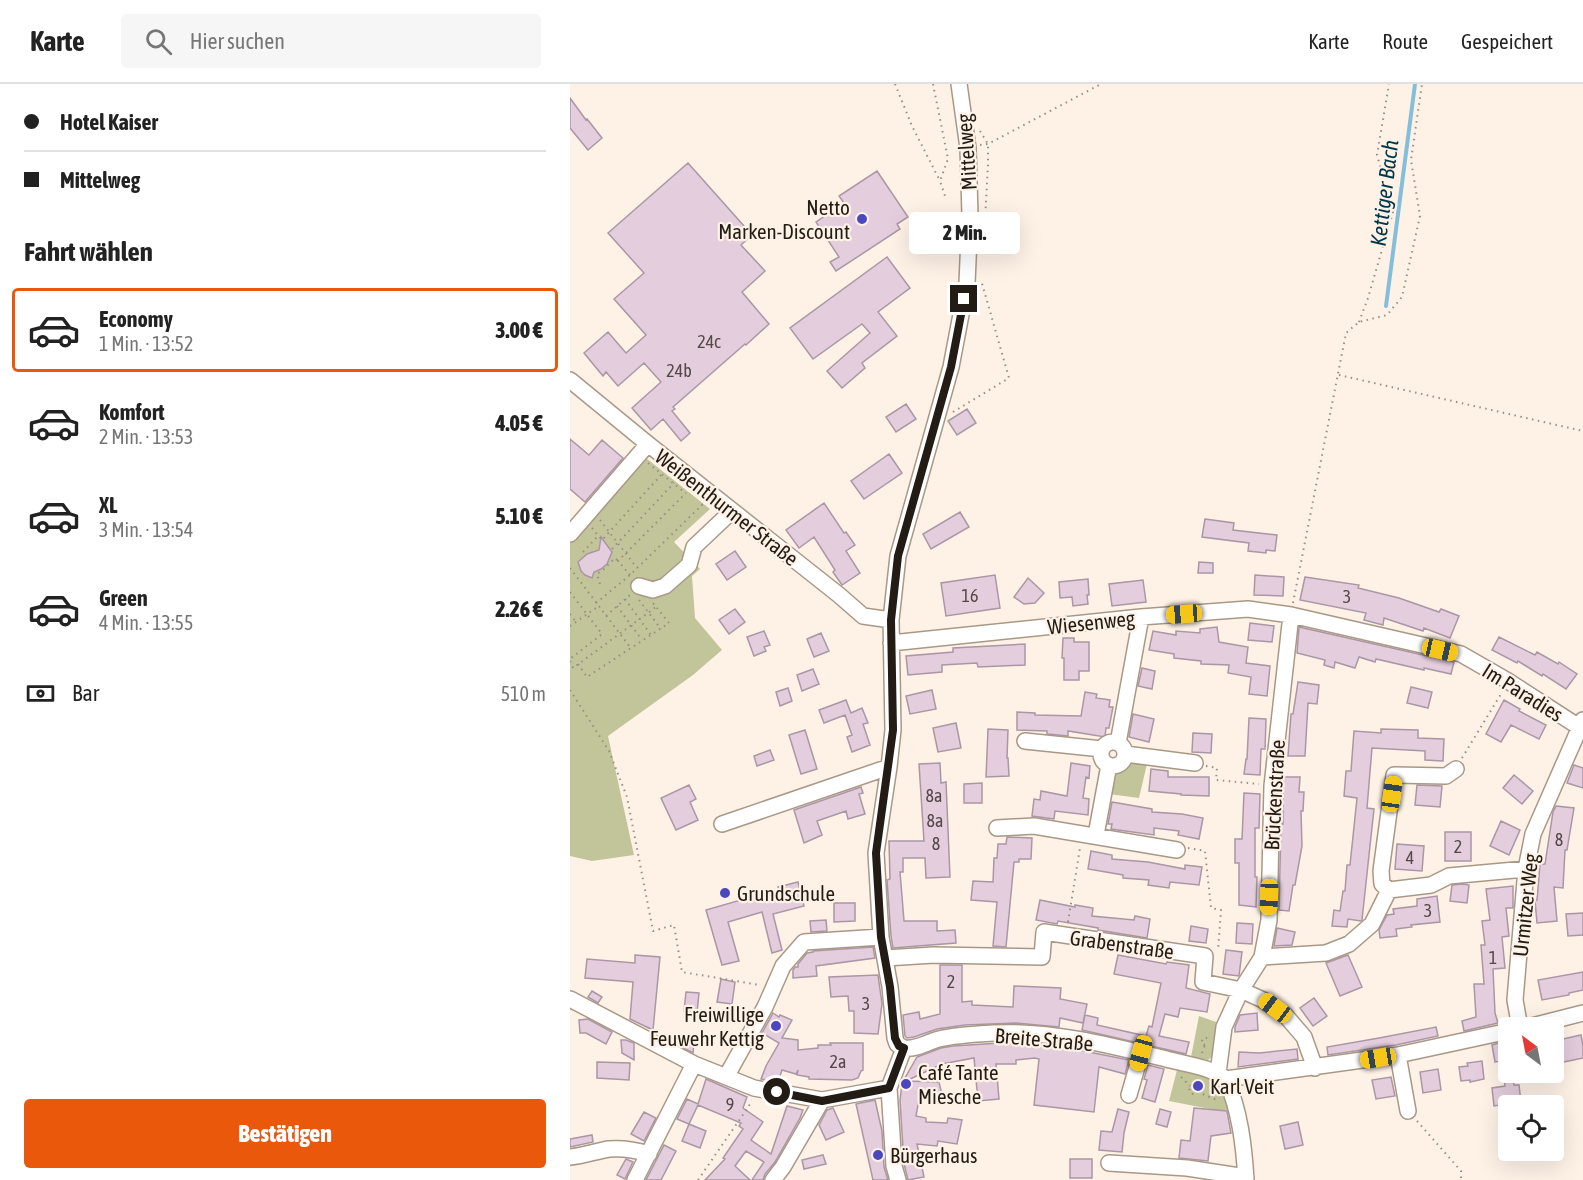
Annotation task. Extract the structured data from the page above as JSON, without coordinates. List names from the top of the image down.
{
  "streets": {
    "street": [
      "Mittelweg",
      "Weißenthurmer Straße",
      "Wiesenweg",
      "Im Paradies",
      "Brückenstraße",
      "Urmitzer Weg",
      "Grabenstraße",
      "Breite Straße"
    ]
  },
  "crossings": [
    ["Mittelweg", "Weißenthurmer Straße"],
    ["Mittelweg", "Wiesenweg"],
    ["Wiesenweg", "Im Paradies"],
    ["Wiesenweg", "Brückenstraße"],
    ["Im Paradies", "Brückenstraße"],
    ["Im Paradies", "Urmitzer Weg"],
    ["Brückenstraße", "Grabenstraße"],
    ["Brückenstraße", "Breite Straße"]
  ],
  "water": ["Kettiger Bach"],
  "places": [
    "Netto Marken-Discount",
    "Grundschule",
    "Freiwillige Feuwehr Kettig",
    "Café Tante Miesche",
    "Karl Veit",
    "Bürgerhaus"
  ],
  "house_numbers": [
    "24c",
    "24b",
    "16",
    "3",
    "8a",
    "8a",
    "8",
    "8",
    "2",
    "4",
    "3",
    "1",
    "2",
    "3",
    "2a",
    "9"
  ],
  "north": "top left",
  "page": {
    "header": "Karte",
    "search": "Hier suchen",
    "nav": ["Karte", "Route", "Gespeichert"],
    "banner": ["Hotel Kaiser", "Mittelweg"],
    "bubble": "2 Min.",
    "heading": "Fahrt wählen",
    "list": [
      {
        "name": "Economy",
        "note": "1 Min. · 13:52",
        "value": "3.00 €"
      },
      {
        "name": "Komfort",
        "note": "2 Min. · 13:53",
        "value": "4.05 €"
      },
      {
        "name": "XL",
        "note": "3 Min. · 13:54",
        "value": "5.10 €"
      },
      {
        "name": "Green",
        "note": "4 Min. · 13:55",
        "value": "2.26 €"
      }
    ],
    "pay": ["Bar", "510 m"],
    "buttons": "Bestätigen"
  }
}
